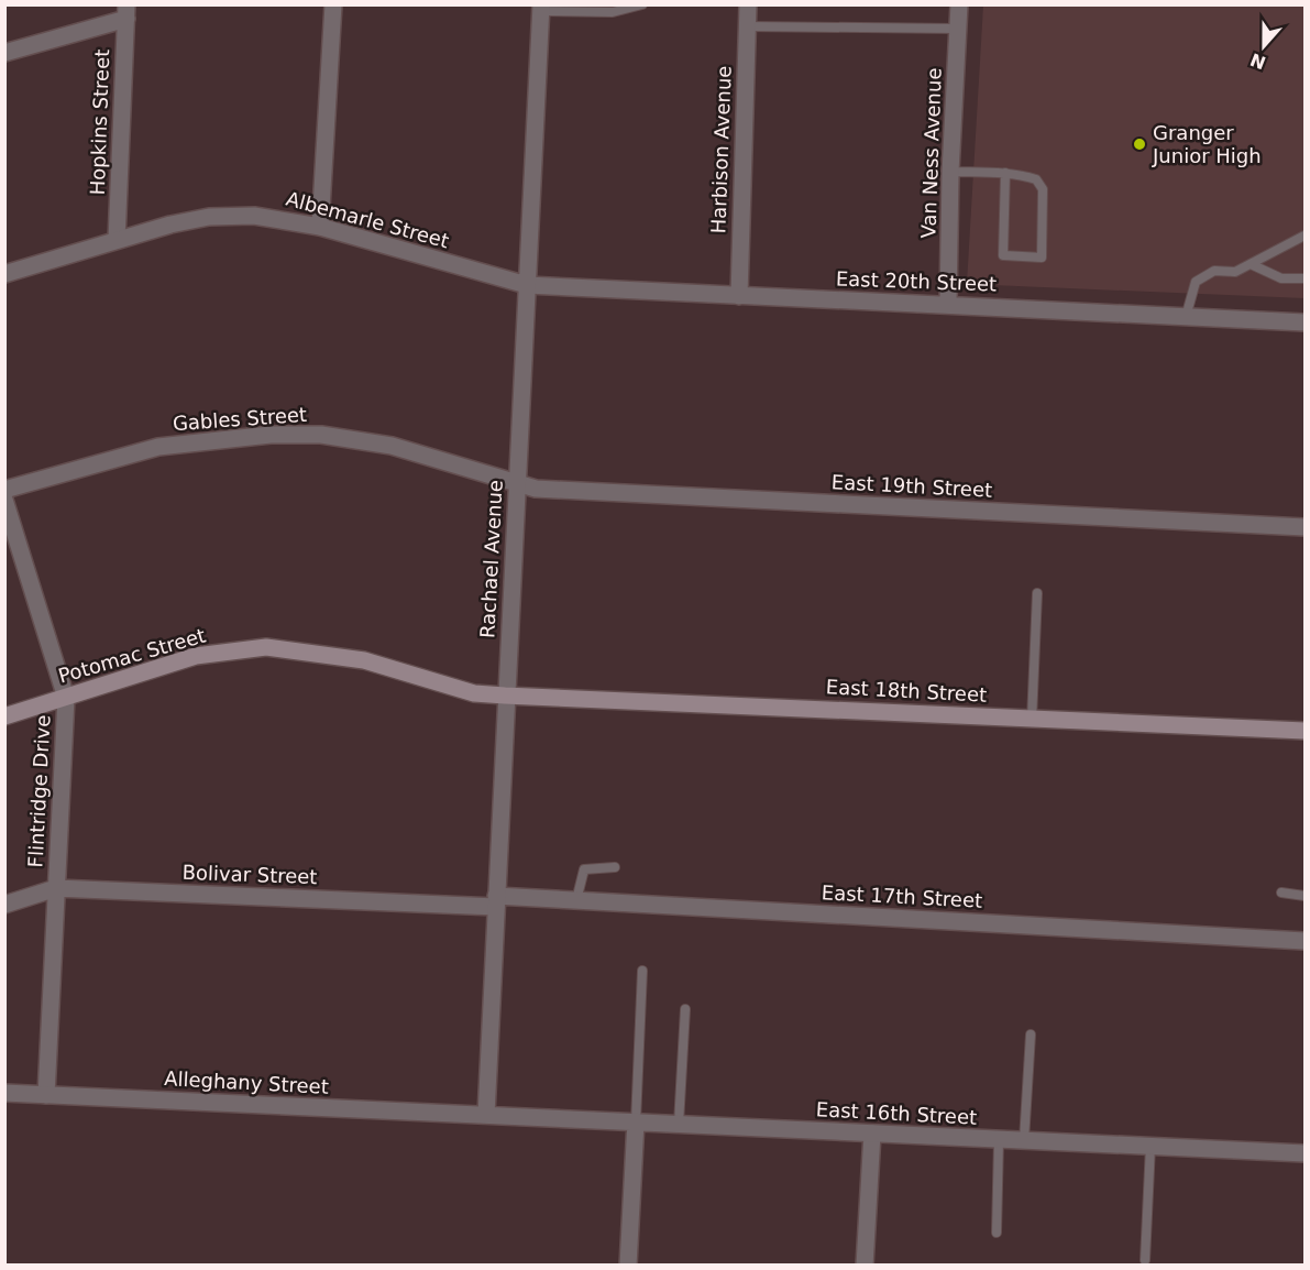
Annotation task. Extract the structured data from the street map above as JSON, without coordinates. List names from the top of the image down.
{
  "streets": {
    "main road": ["Potomac Street", "East 18th Street"],
    "street": [
      "Hopkins Street",
      "Harbison Avenue",
      "Van Ness Avenue",
      "Albemarle Street",
      "East 20th Street",
      "Gables Street",
      "East 19th Street",
      "Rachael Avenue",
      "Flintridge Drive",
      "Bolivar Street",
      "East 17th Street",
      "Alleghany Street",
      "East 16th Street"
    ]
  },
  "crossings": [
    ["Hopkins Street", "Albemarle Street"],
    ["Harbison Avenue", "East 20th Street"],
    ["Van Ness Avenue", "East 20th Street"],
    ["Albemarle Street", "East 20th Street"],
    ["Albemarle Street", "Rachael Avenue"],
    ["East 20th Street", "Rachael Avenue"],
    ["Gables Street", "East 19th Street"],
    ["Gables Street", "Rachael Avenue"],
    ["East 19th Street", "Rachael Avenue"],
    ["Rachael Avenue", "Potomac Street"],
    ["Rachael Avenue", "East 18th Street"],
    ["Rachael Avenue", "Bolivar Street"],
    ["Rachael Avenue", "East 17th Street"],
    ["Rachael Avenue", "Alleghany Street"],
    ["Rachael Avenue", "East 16th Street"],
    ["Potomac Street", "East 18th Street"],
    ["Potomac Street", "Flintridge Drive"],
    ["Flintridge Drive", "Bolivar Street"],
    ["Flintridge Drive", "Alleghany Street"],
    ["Bolivar Street", "East 17th Street"],
    ["Alleghany Street", "East 16th Street"]
  ],
  "places": ["Granger Junior High"],
  "north": "bottom"
}
